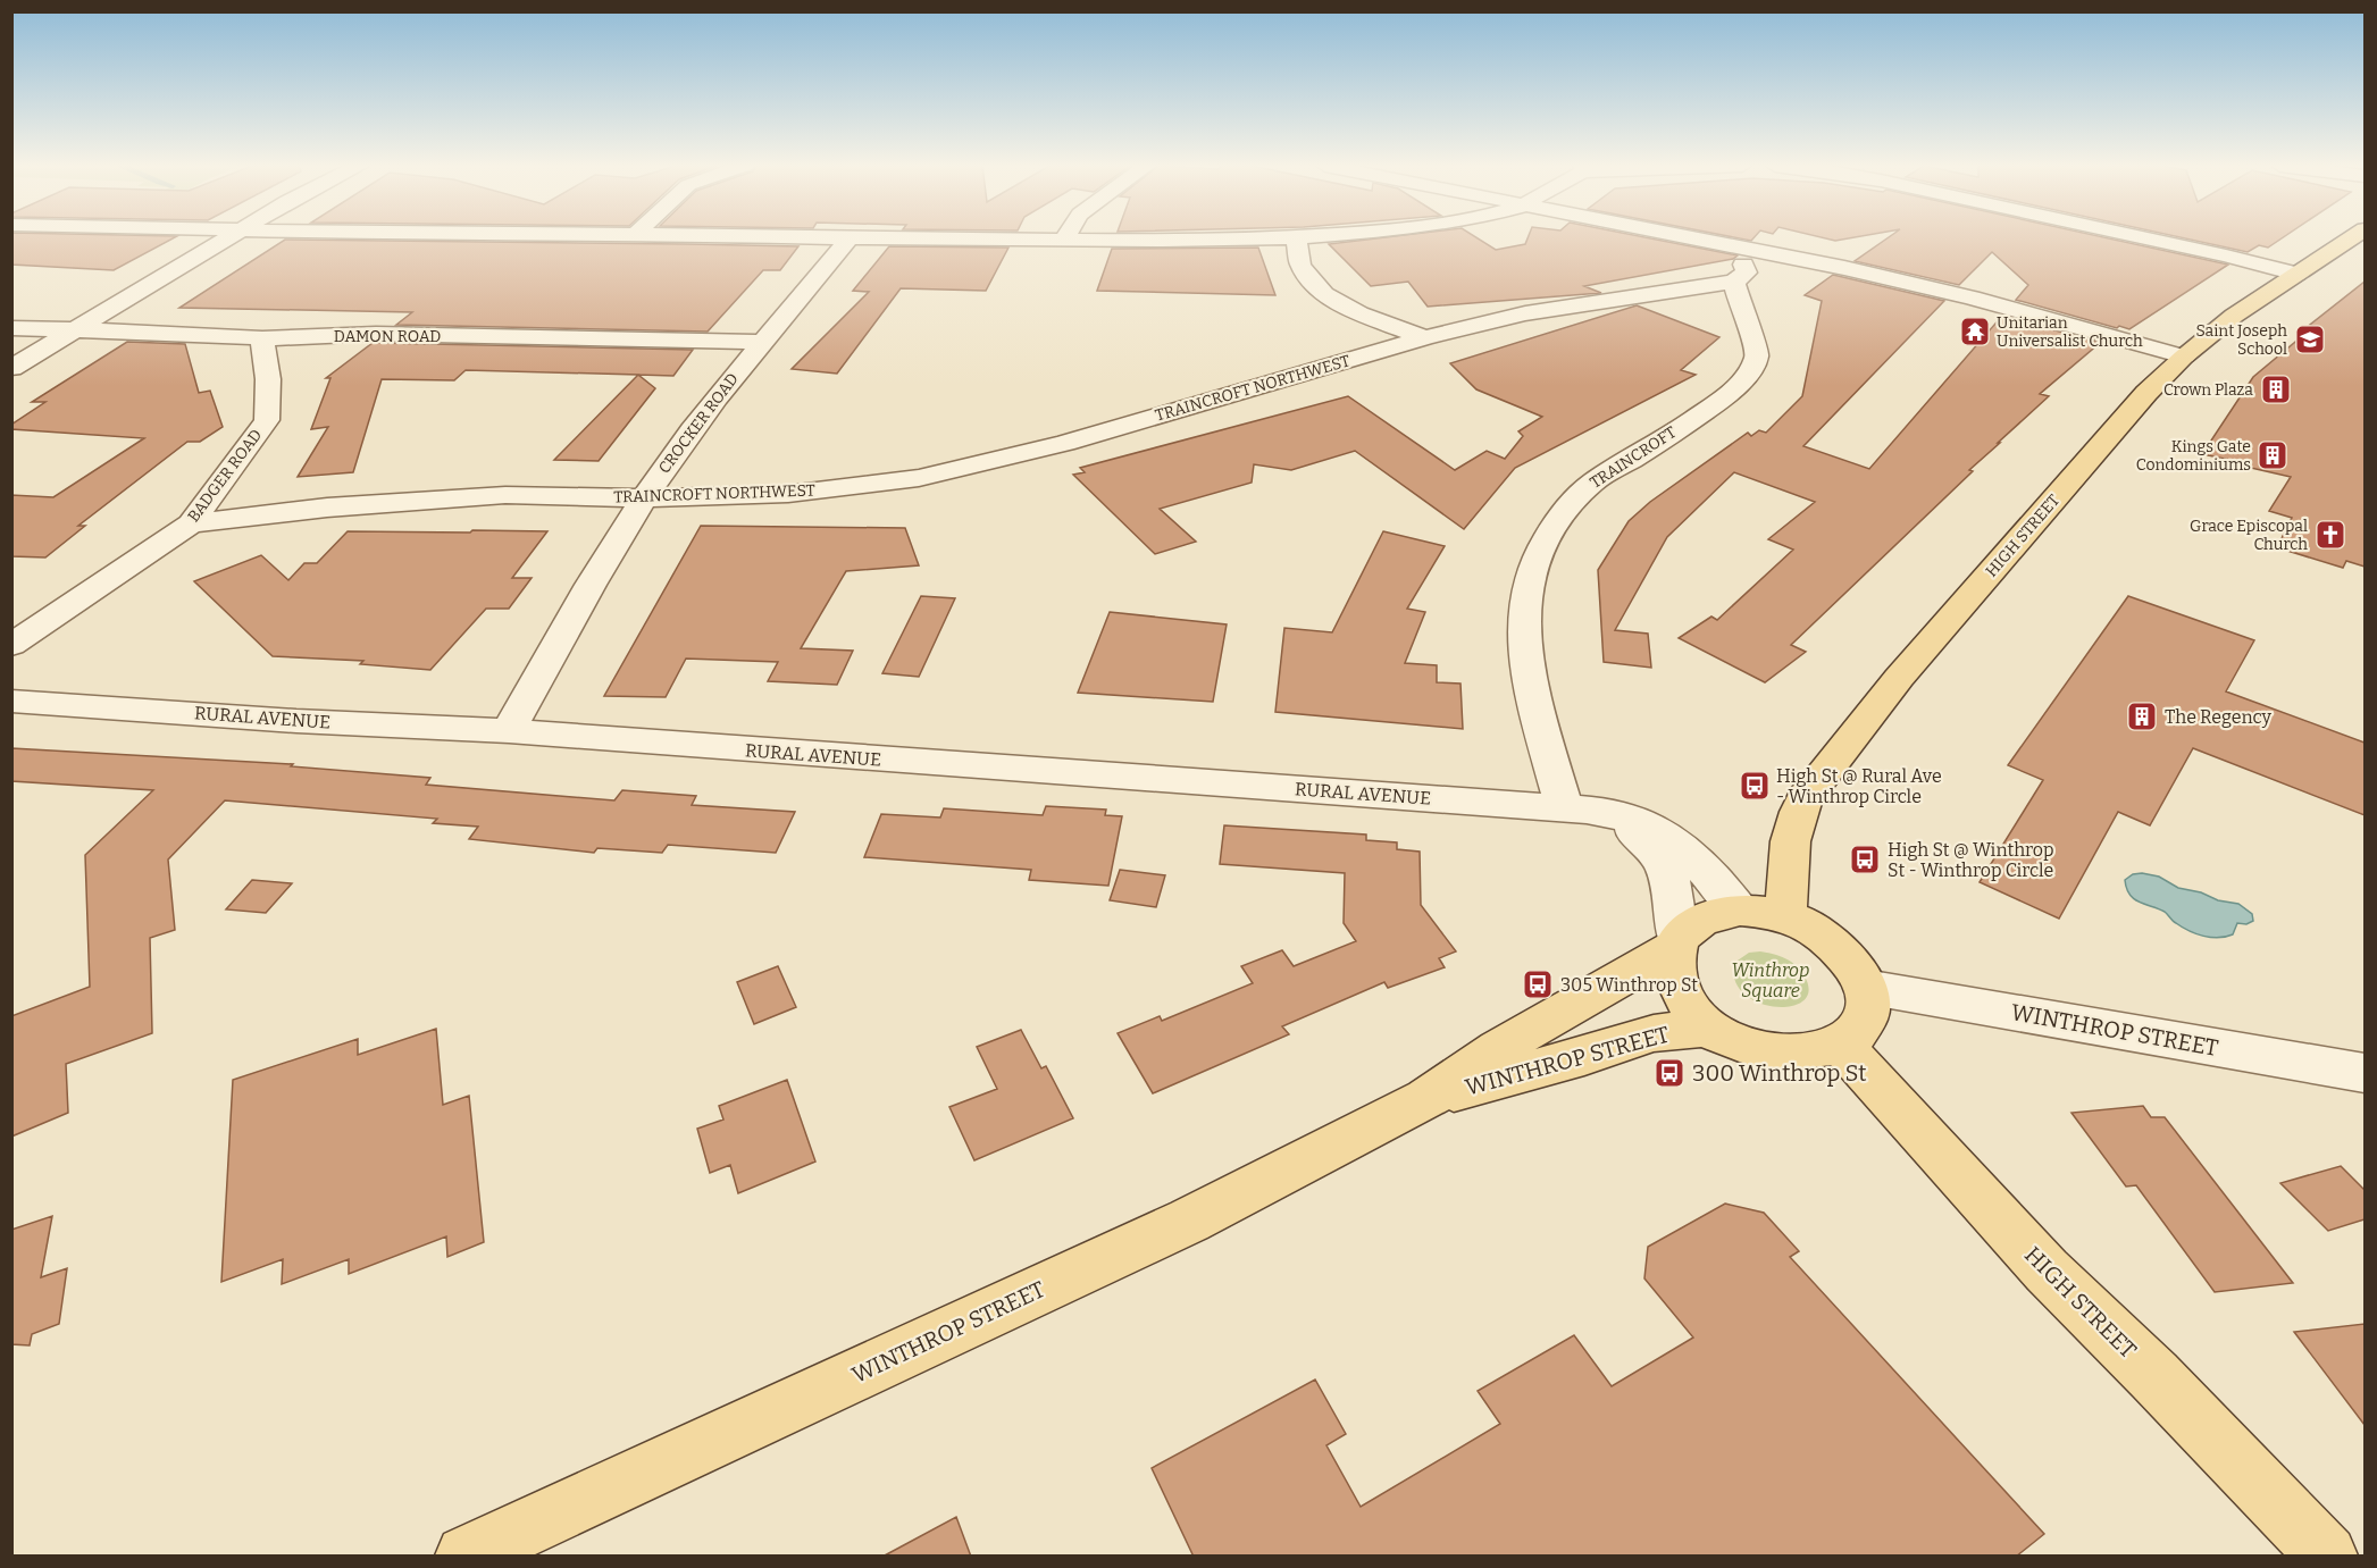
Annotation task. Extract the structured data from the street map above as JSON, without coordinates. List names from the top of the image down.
{
  "streets": {
    "main road": ["HIGH STREET", "WINTHROP STREET"],
    "street": [
      "DAMON ROAD",
      "TRAINCROFT NORTHWEST",
      "CROCKER ROAD",
      "TRAINCROFT",
      "BADGER ROAD",
      "RURAL AVENUE"
    ]
  },
  "crossings": [
    ["DAMON ROAD", "CROCKER ROAD"],
    ["DAMON ROAD", "BADGER ROAD"],
    ["TRAINCROFT NORTHWEST", "CROCKER ROAD"],
    ["TRAINCROFT NORTHWEST", "BADGER ROAD"],
    ["CROCKER ROAD", "RURAL AVENUE"],
    ["TRAINCROFT", "RURAL AVENUE"],
    ["HIGH STREET", "RURAL AVENUE"],
    ["HIGH STREET", "WINTHROP STREET"],
    ["RURAL AVENUE", "WINTHROP STREET"]
  ],
  "parks": ["Winthrop Square"],
  "places": {
    "temple": ["Unitarian Universalist Church"],
    "school or university": ["Saint Joseph School"],
    "building": ["Crown Plaza", "Kings Gate Condominiums", "The Regency"],
    "church": ["Grace Episcopal Church"],
    "bus stop": [
      "High St @ Rural Ave - Winthrop Circle",
      "High St @ Winthrop St - Winthrop Circle",
      "305 Winthrop St",
      "300 Winthrop St"
    ]
  }
}
